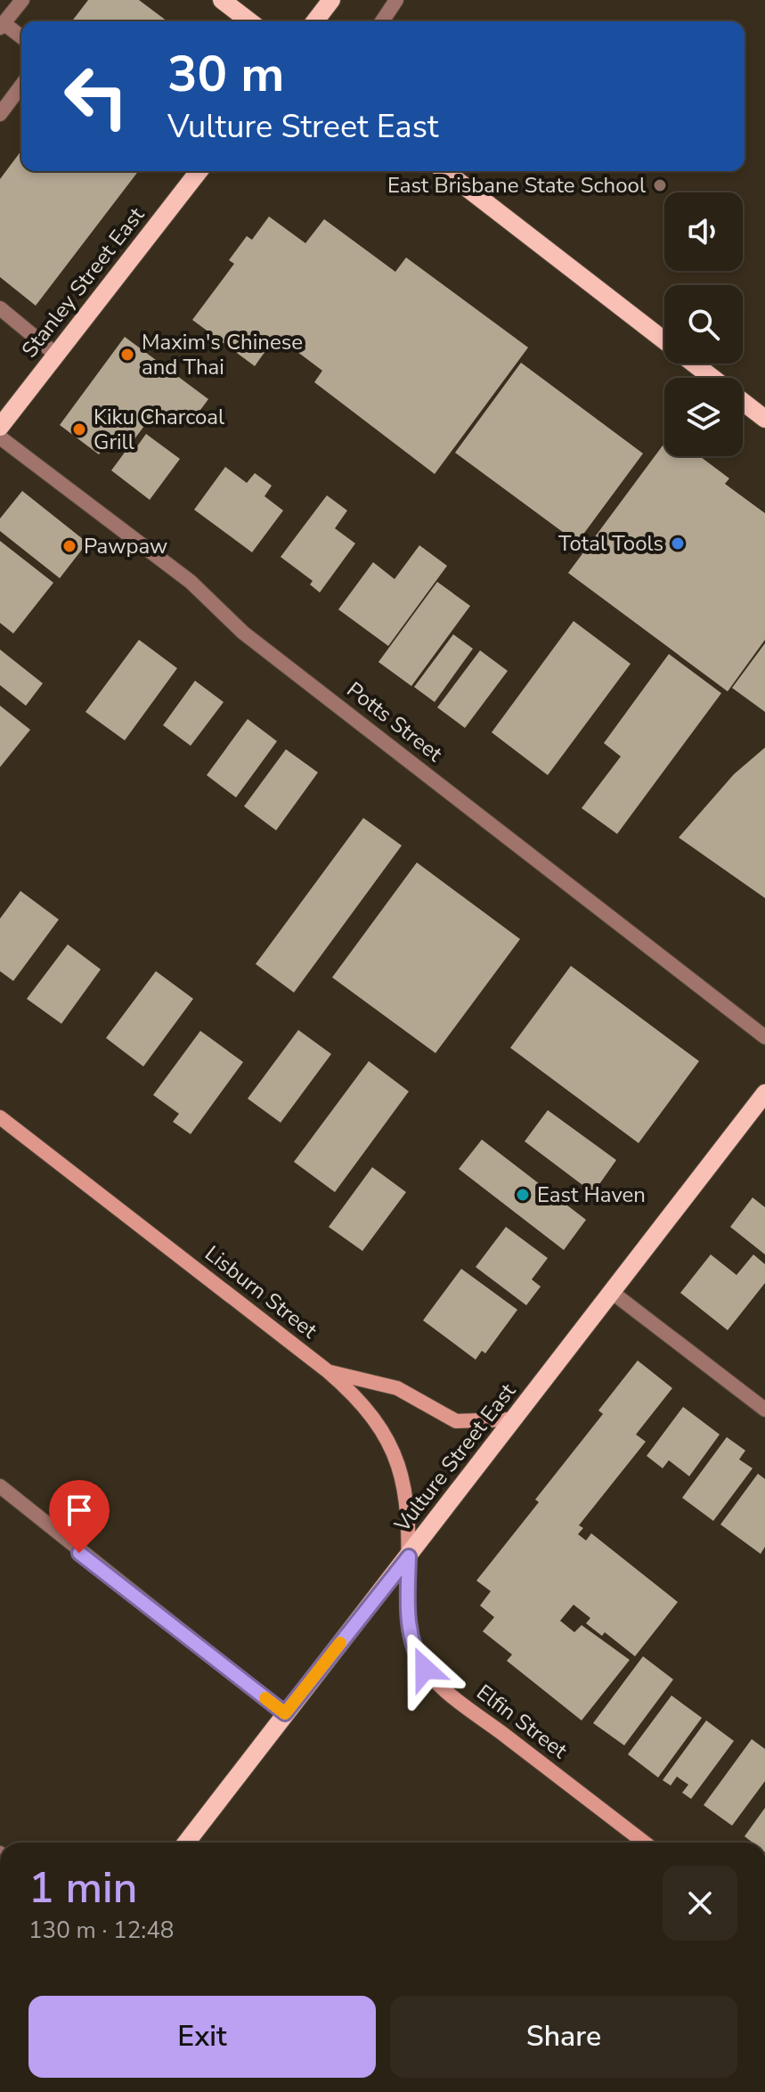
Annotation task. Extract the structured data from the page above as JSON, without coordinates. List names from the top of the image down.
{
  "streets": {
    "main road": [
      "Stanley Street East",
      "Lisburn Street",
      "Vulture Street East",
      "Elfin Street"
    ],
    "street": ["Potts Street"]
  },
  "crossings": [
    ["Lisburn Street", "Vulture Street East"],
    ["Lisburn Street", "Elfin Street"],
    ["Vulture Street East", "Elfin Street"]
  ],
  "places": [
    "East Brisbane State School",
    "Maxim's Chinese and Thai",
    "Kiku Charcoal Grill",
    "Total Tools",
    "Pawpaw",
    "East Haven"
  ],
  "page": {
    "turn": ["30 m", "Vulture Street East"],
    "heading": ["1 min", "130 m · 12:48"],
    "buttons": ["Exit", "Share"]
  }
}
